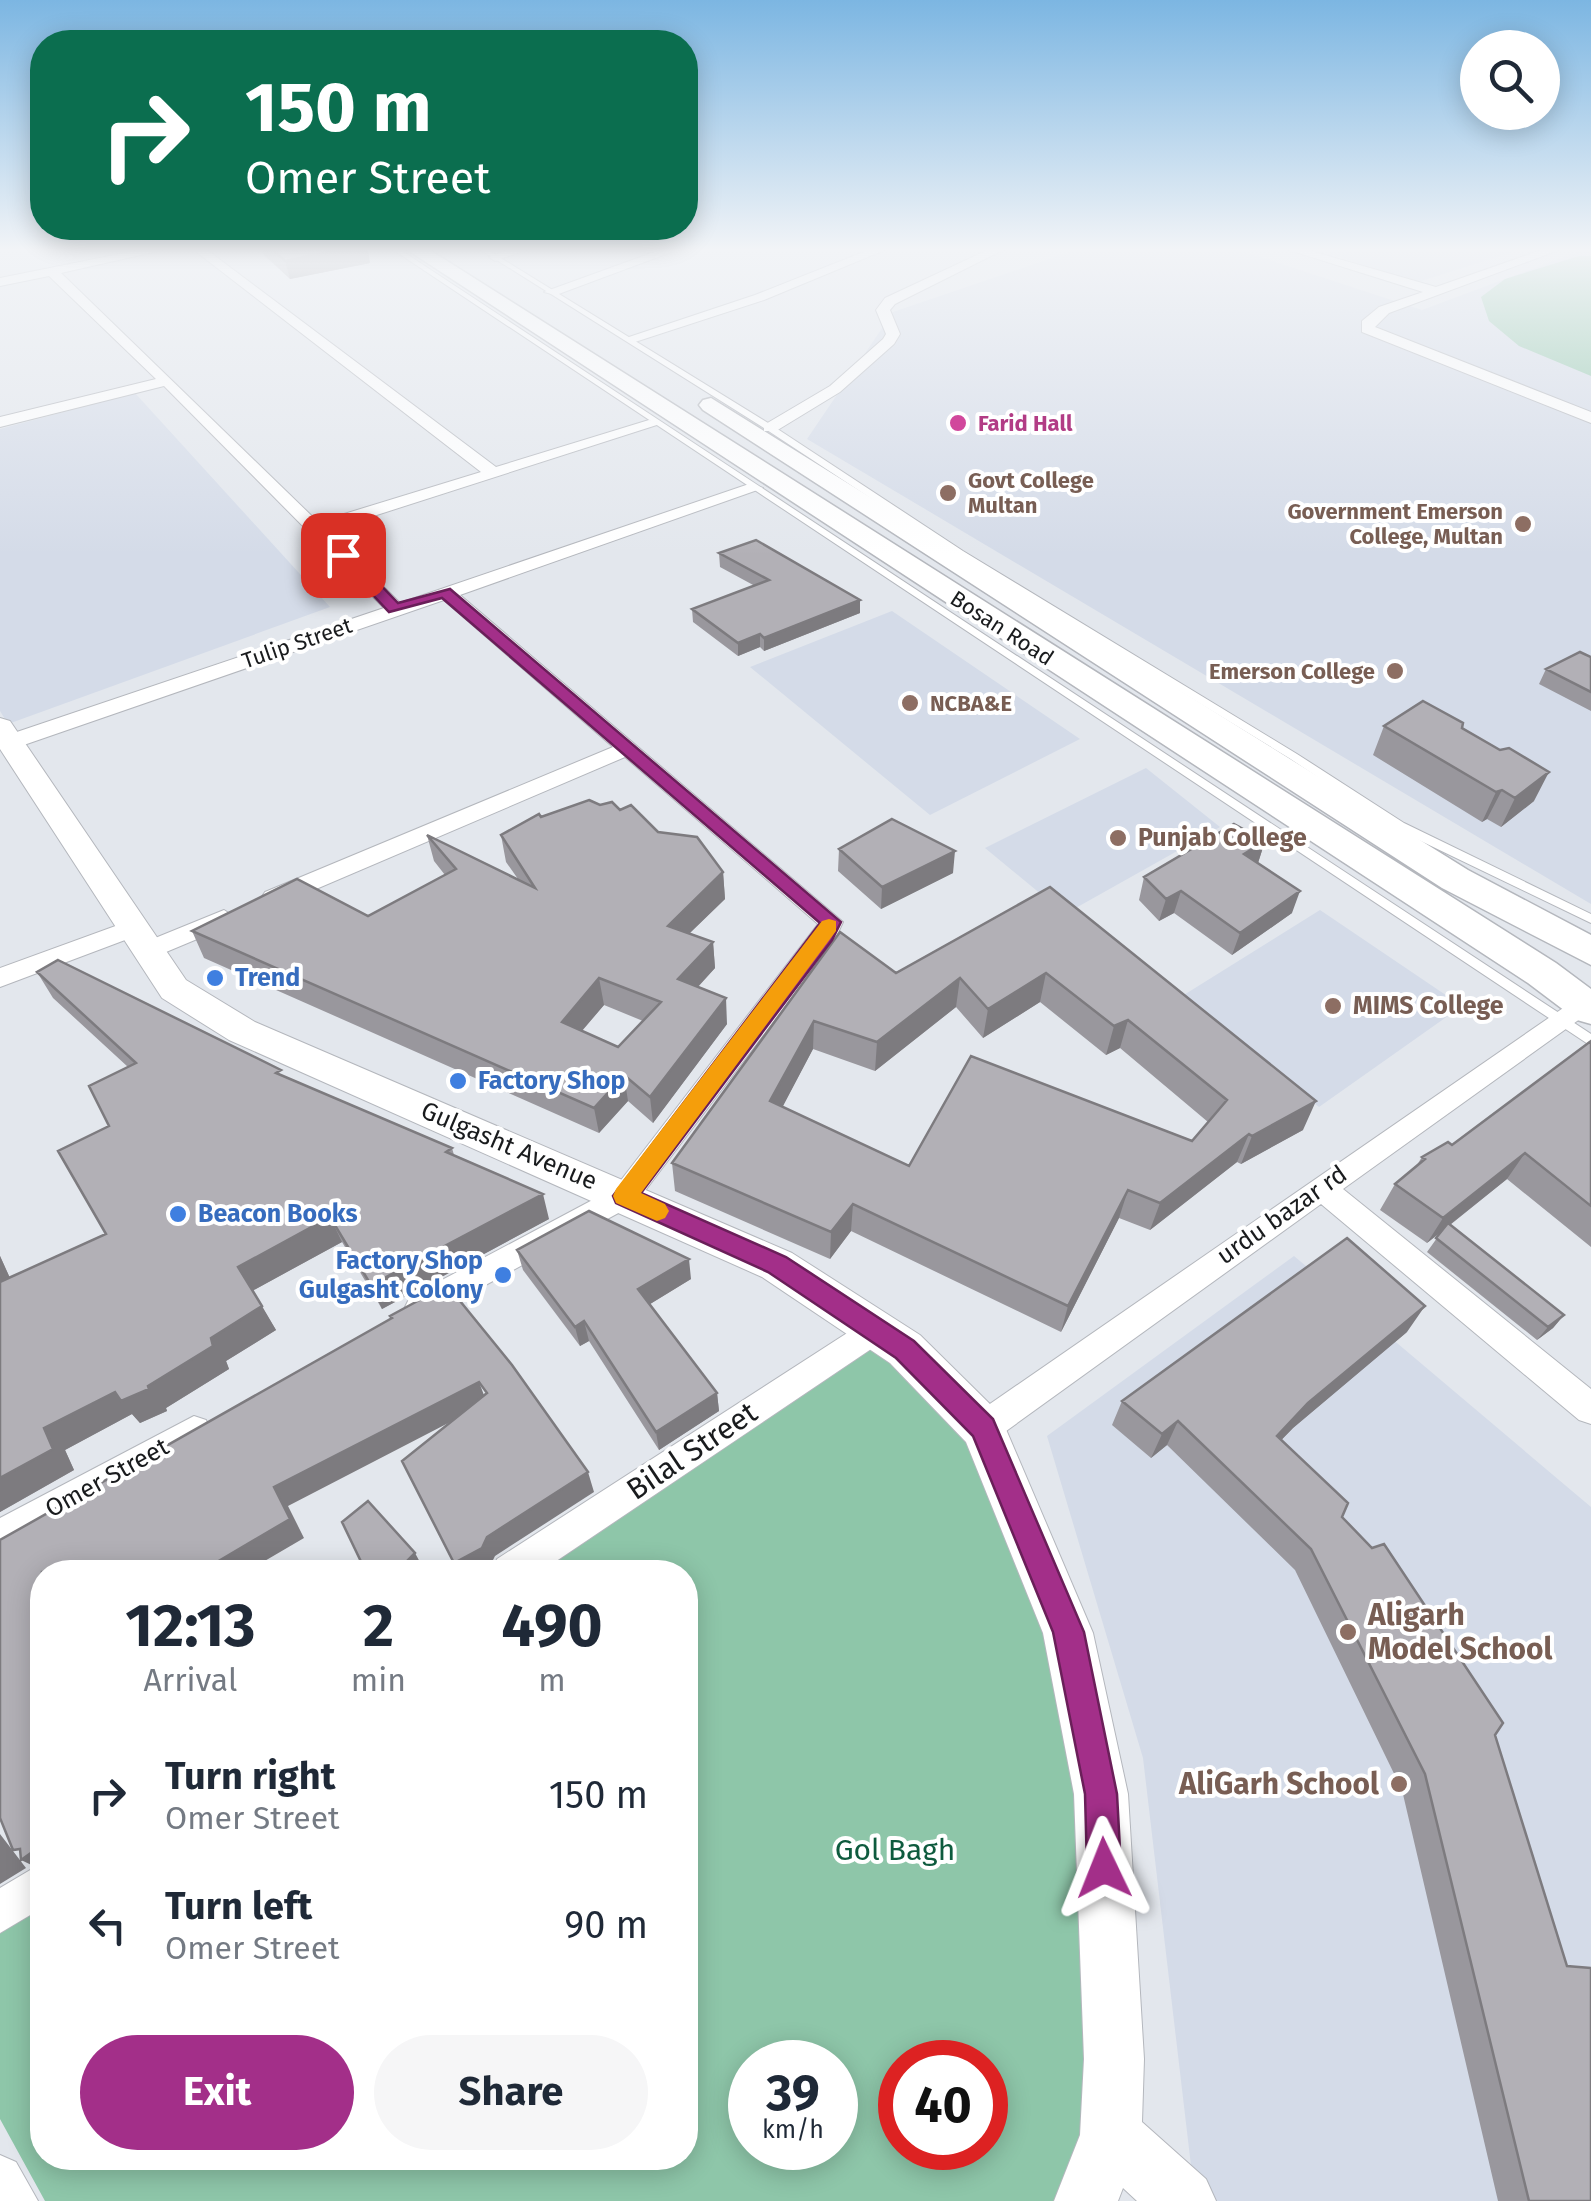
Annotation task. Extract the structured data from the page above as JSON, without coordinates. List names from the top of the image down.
{
  "streets": {
    "main road": ["Bosan Road"],
    "street": [
      "Tulip Street",
      "Gulgasht Avenue",
      "urdu bazar rd",
      "Bilal Street",
      "Omer Street"
    ]
  },
  "crossings": [
    ["Bosan Road", "urdu bazar rd"],
    ["Tulip Street", "Gulgasht Avenue"],
    ["Gulgasht Avenue", "urdu bazar rd"],
    ["Gulgasht Avenue", "Bilal Street"]
  ],
  "parks": ["Gol Bagh"],
  "places": [
    "Farid Hall",
    "Govt College Multan",
    "Government Emerson College, Multan",
    "Emerson College",
    "NCBA&E",
    "Punjab College",
    "Trend",
    "MIMS College",
    "Factory Shop",
    "Beacon Books",
    "Factory Shop Gulgasht Colony",
    "Aligarh Model School",
    "AliGarh School"
  ],
  "page": {
    "turn": ["150 m", "Omer Street"],
    "eta": [
      "12:13",
      "Arrival",
      "2",
      "min",
      "490",
      "m"
    ],
    "list": [
      {
        "name": "Turn right",
        "note": "Omer Street",
        "value": "150 m"
      },
      {
        "name": "Turn left",
        "note": "Omer Street",
        "value": "90 m"
      }
    ],
    "buttons": ["Exit", "Share"],
    "speed": "39 km/h",
    "limit": "40"
  }
}
